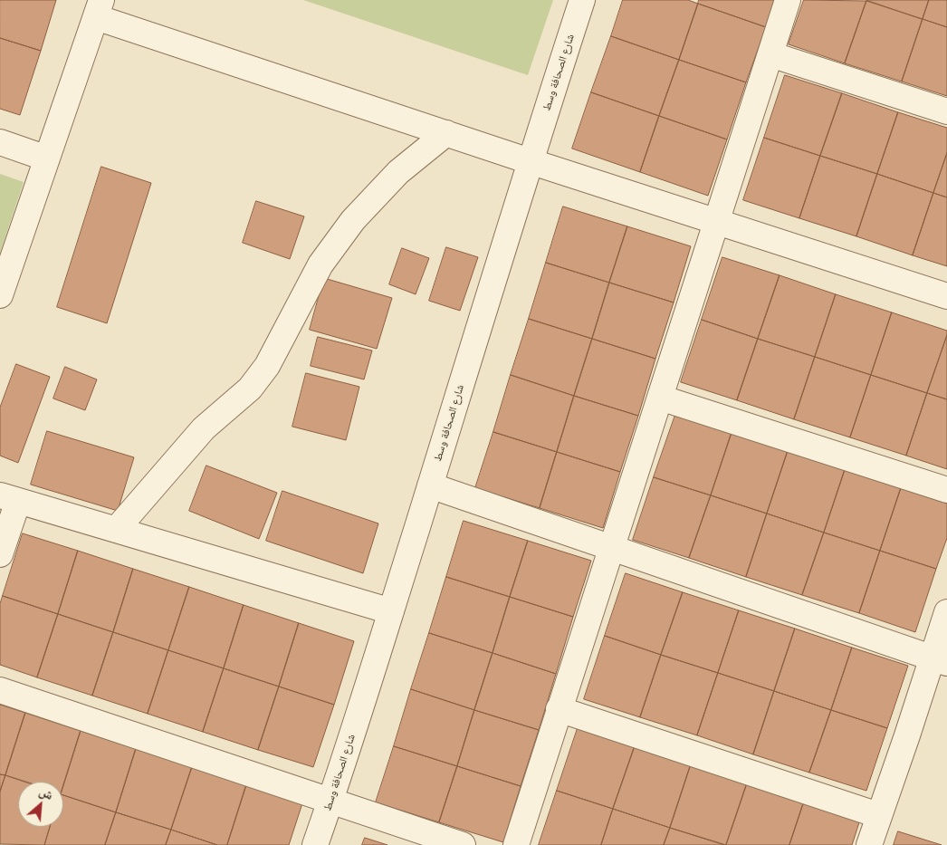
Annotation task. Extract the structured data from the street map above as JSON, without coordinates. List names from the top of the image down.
{
  "streets": {
    "street": ["شارع الصحافة وسط"]
  },
  "north": "top right"
}
